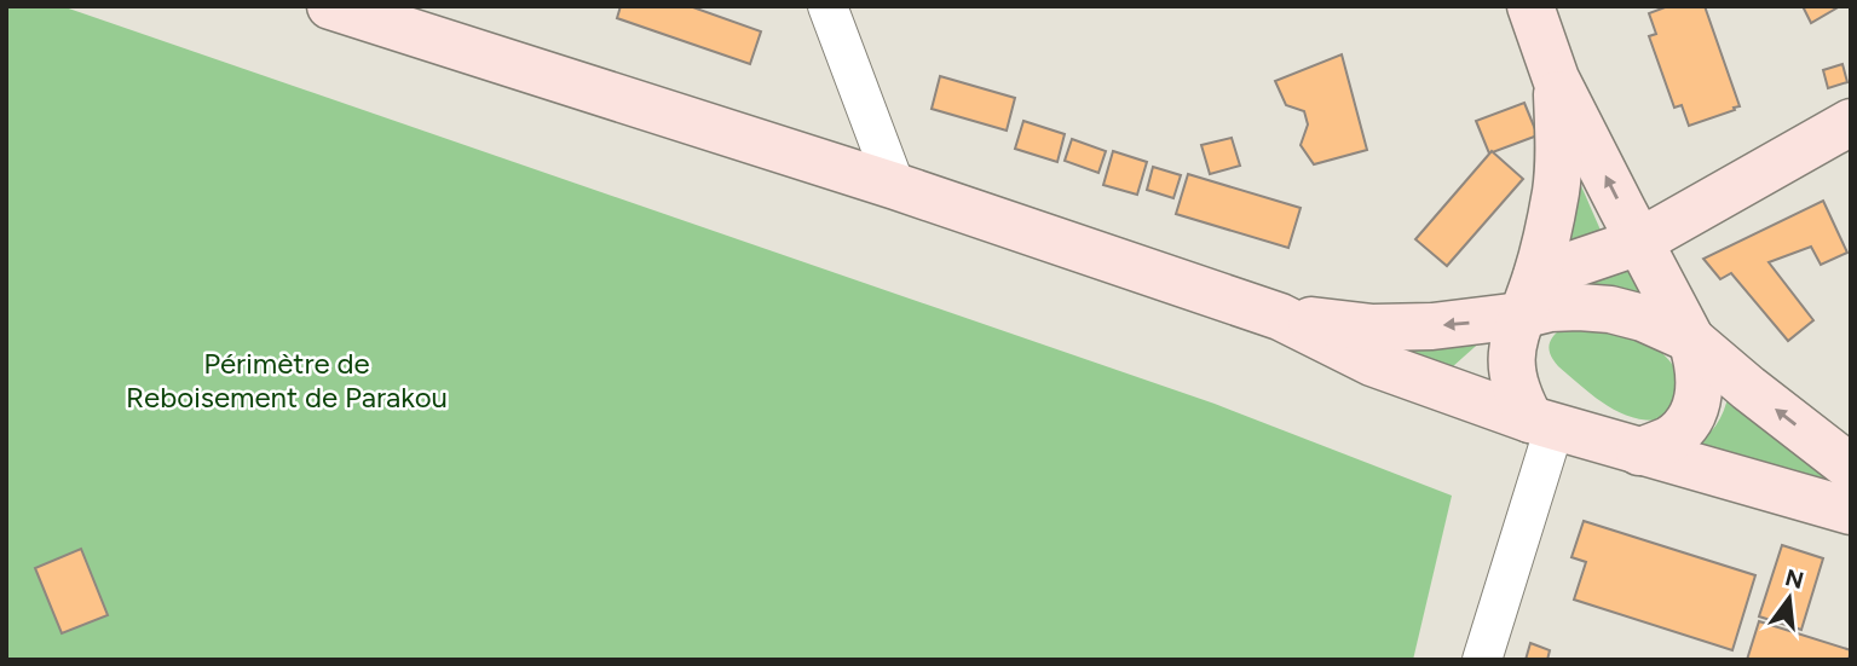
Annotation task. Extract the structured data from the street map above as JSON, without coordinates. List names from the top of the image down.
{
  "parks": ["Périmètre de Reboisement de Parakou"],
  "north": "top"
}
